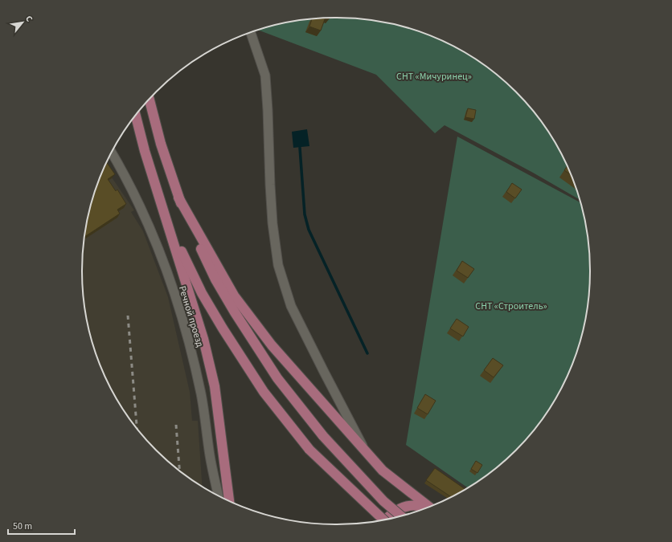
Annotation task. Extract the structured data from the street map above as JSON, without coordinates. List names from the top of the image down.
{
  "streets": {
    "street": ["Речной проезд"]
  },
  "parks": ["СНТ «Мичуринец»", "СНТ «Строитель»"],
  "scale_bar": "50 m",
  "north": "top right"
}
